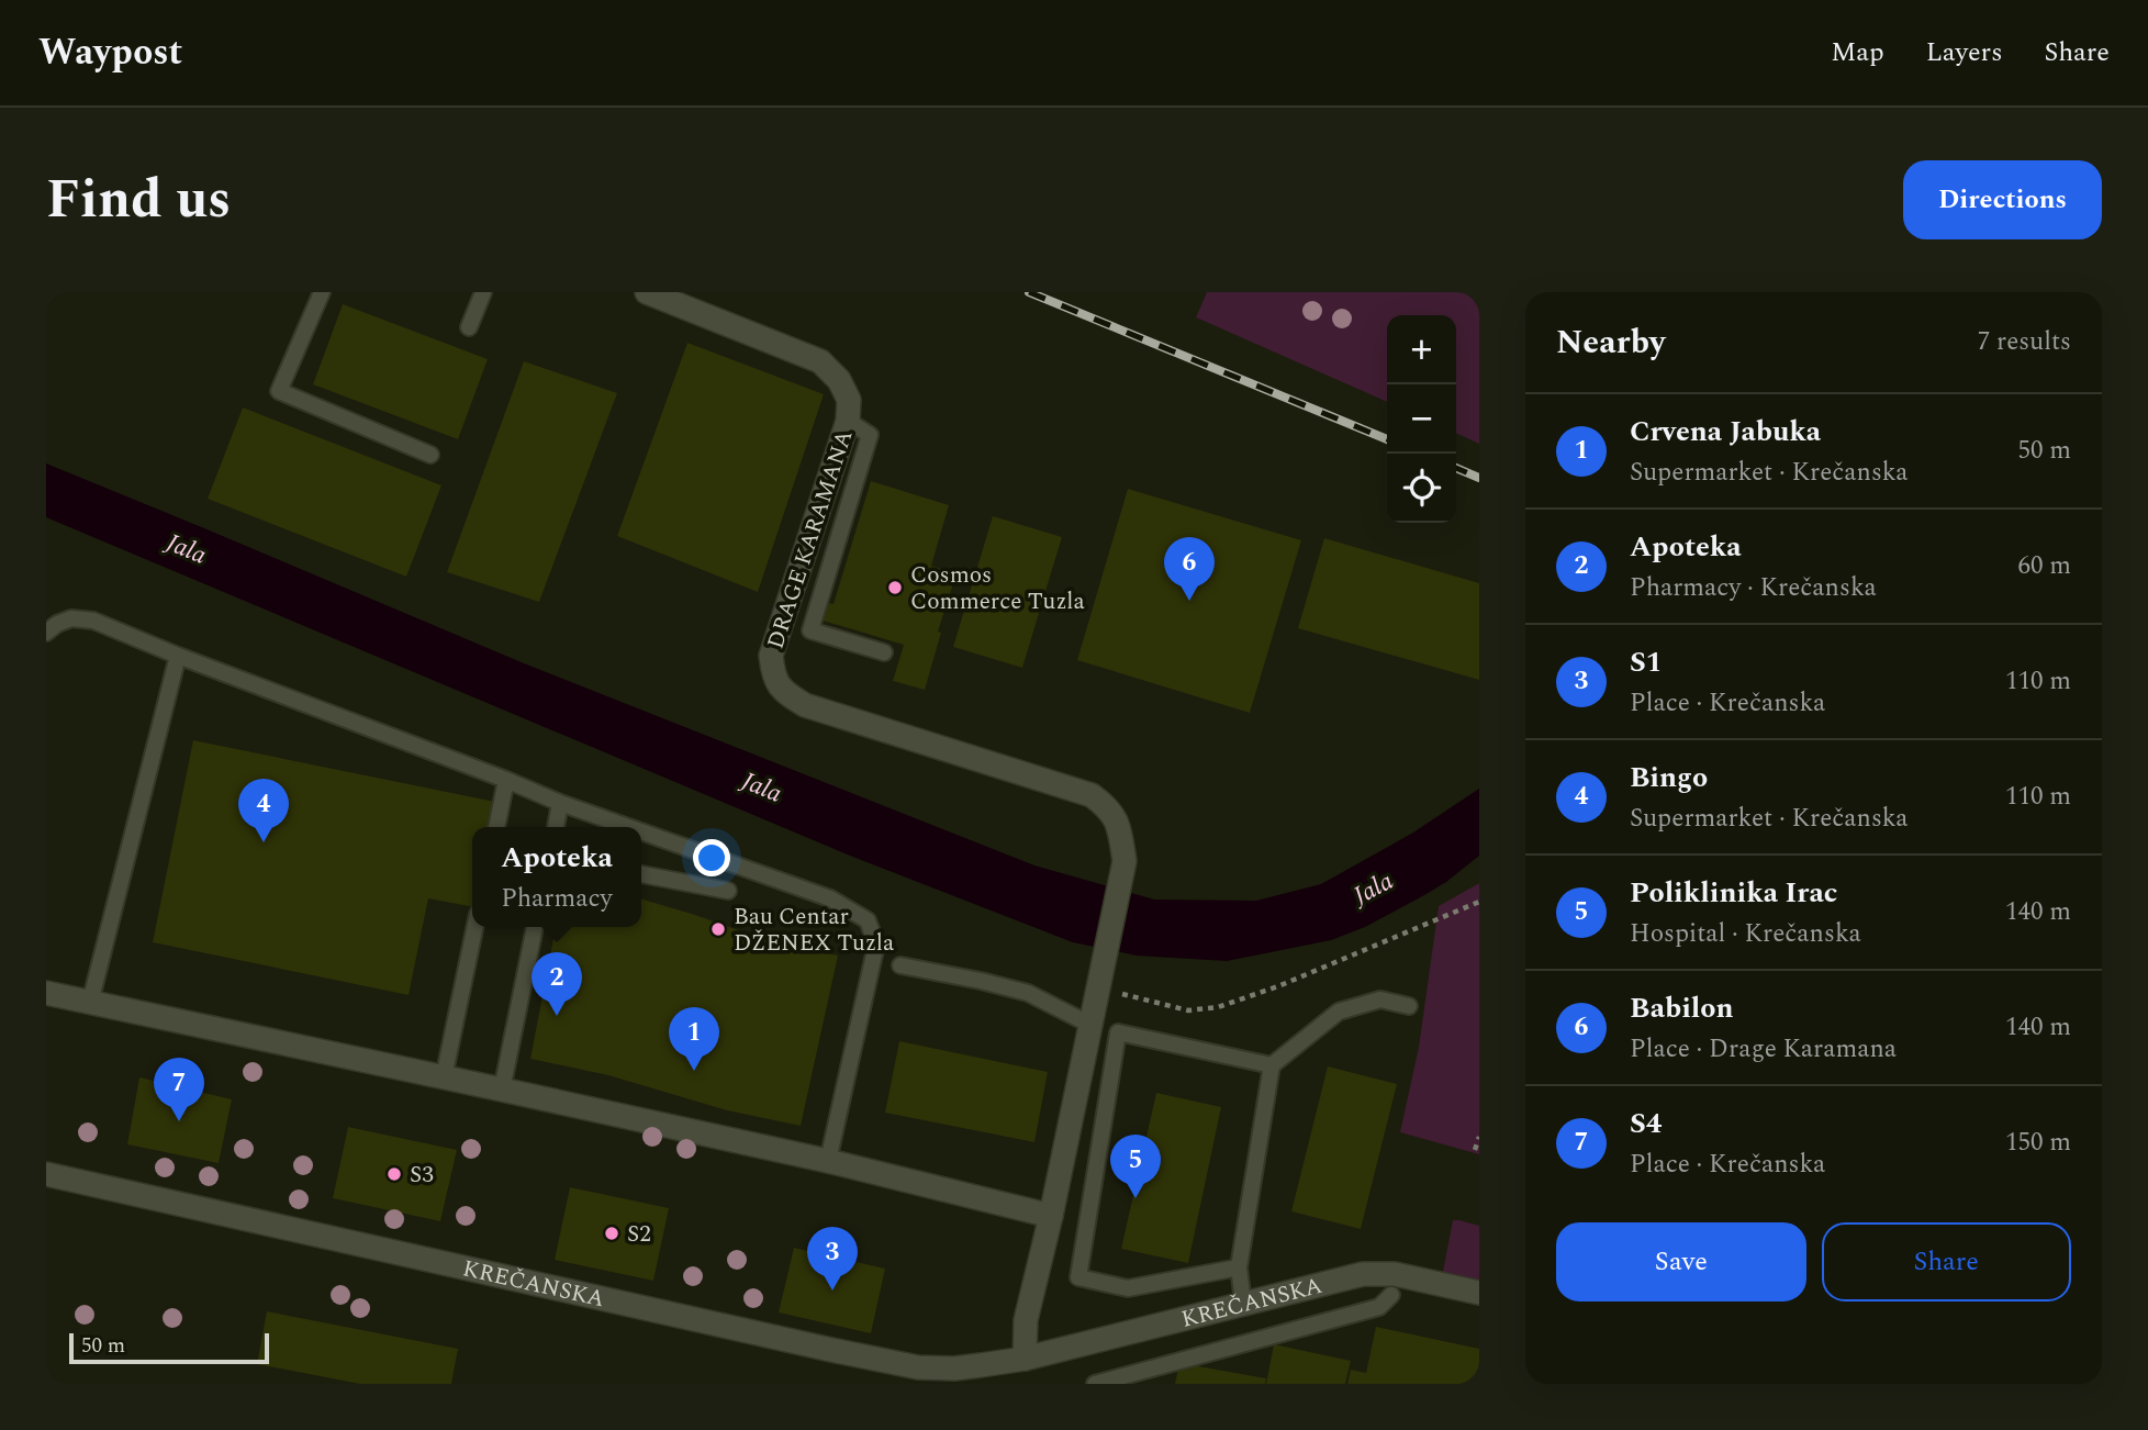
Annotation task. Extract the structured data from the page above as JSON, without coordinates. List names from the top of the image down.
{
  "streets": {
    "street": ["DRAGE KARAMANA", "KREČANSKA"]
  },
  "water": ["Jala"],
  "places": [
    "Cosmos Commerce Tuzla",
    "Bau Centar DŽENEX Tuzla",
    "S3",
    "S2"
  ],
  "scale_bar": "50 m",
  "page": {
    "header": "Waypost",
    "nav": ["Map", "Layers", "Share"],
    "title": "Find us",
    "buttons": [
      "Directions",
      ["Save", "Share"]
    ],
    "heading": ["Nearby", "7 results"],
    "map_buttons": ["+", "−"],
    "list": [
      {
        "mark": "1",
        "name": "Crvena Jabuka",
        "note": "Supermarket · Krečanska",
        "value": "50 m"
      },
      {
        "mark": "2",
        "name": "Apoteka",
        "note": "Pharmacy · Krečanska",
        "value": "60 m"
      },
      {
        "mark": "3",
        "name": "S1",
        "note": "Place · Krečanska",
        "value": "110 m"
      },
      {
        "mark": "4",
        "name": "Bingo",
        "note": "Supermarket · Krečanska",
        "value": "110 m"
      },
      {
        "mark": "5",
        "name": "Poliklinika Irac",
        "note": "Hospital · Krečanska",
        "value": "140 m"
      },
      {
        "mark": "6",
        "name": "Babilon",
        "note": "Place · Drage Karamana",
        "value": "140 m"
      },
      {
        "mark": "7",
        "name": "S4",
        "note": "Place · Krečanska",
        "value": "150 m"
      }
    ],
    "pins": [
      "6",
      "4",
      "2",
      "1",
      "7",
      "5",
      "3"
    ],
    "popup": ["Apoteka", "Pharmacy"],
    "scale": "50 m"
  }
}
